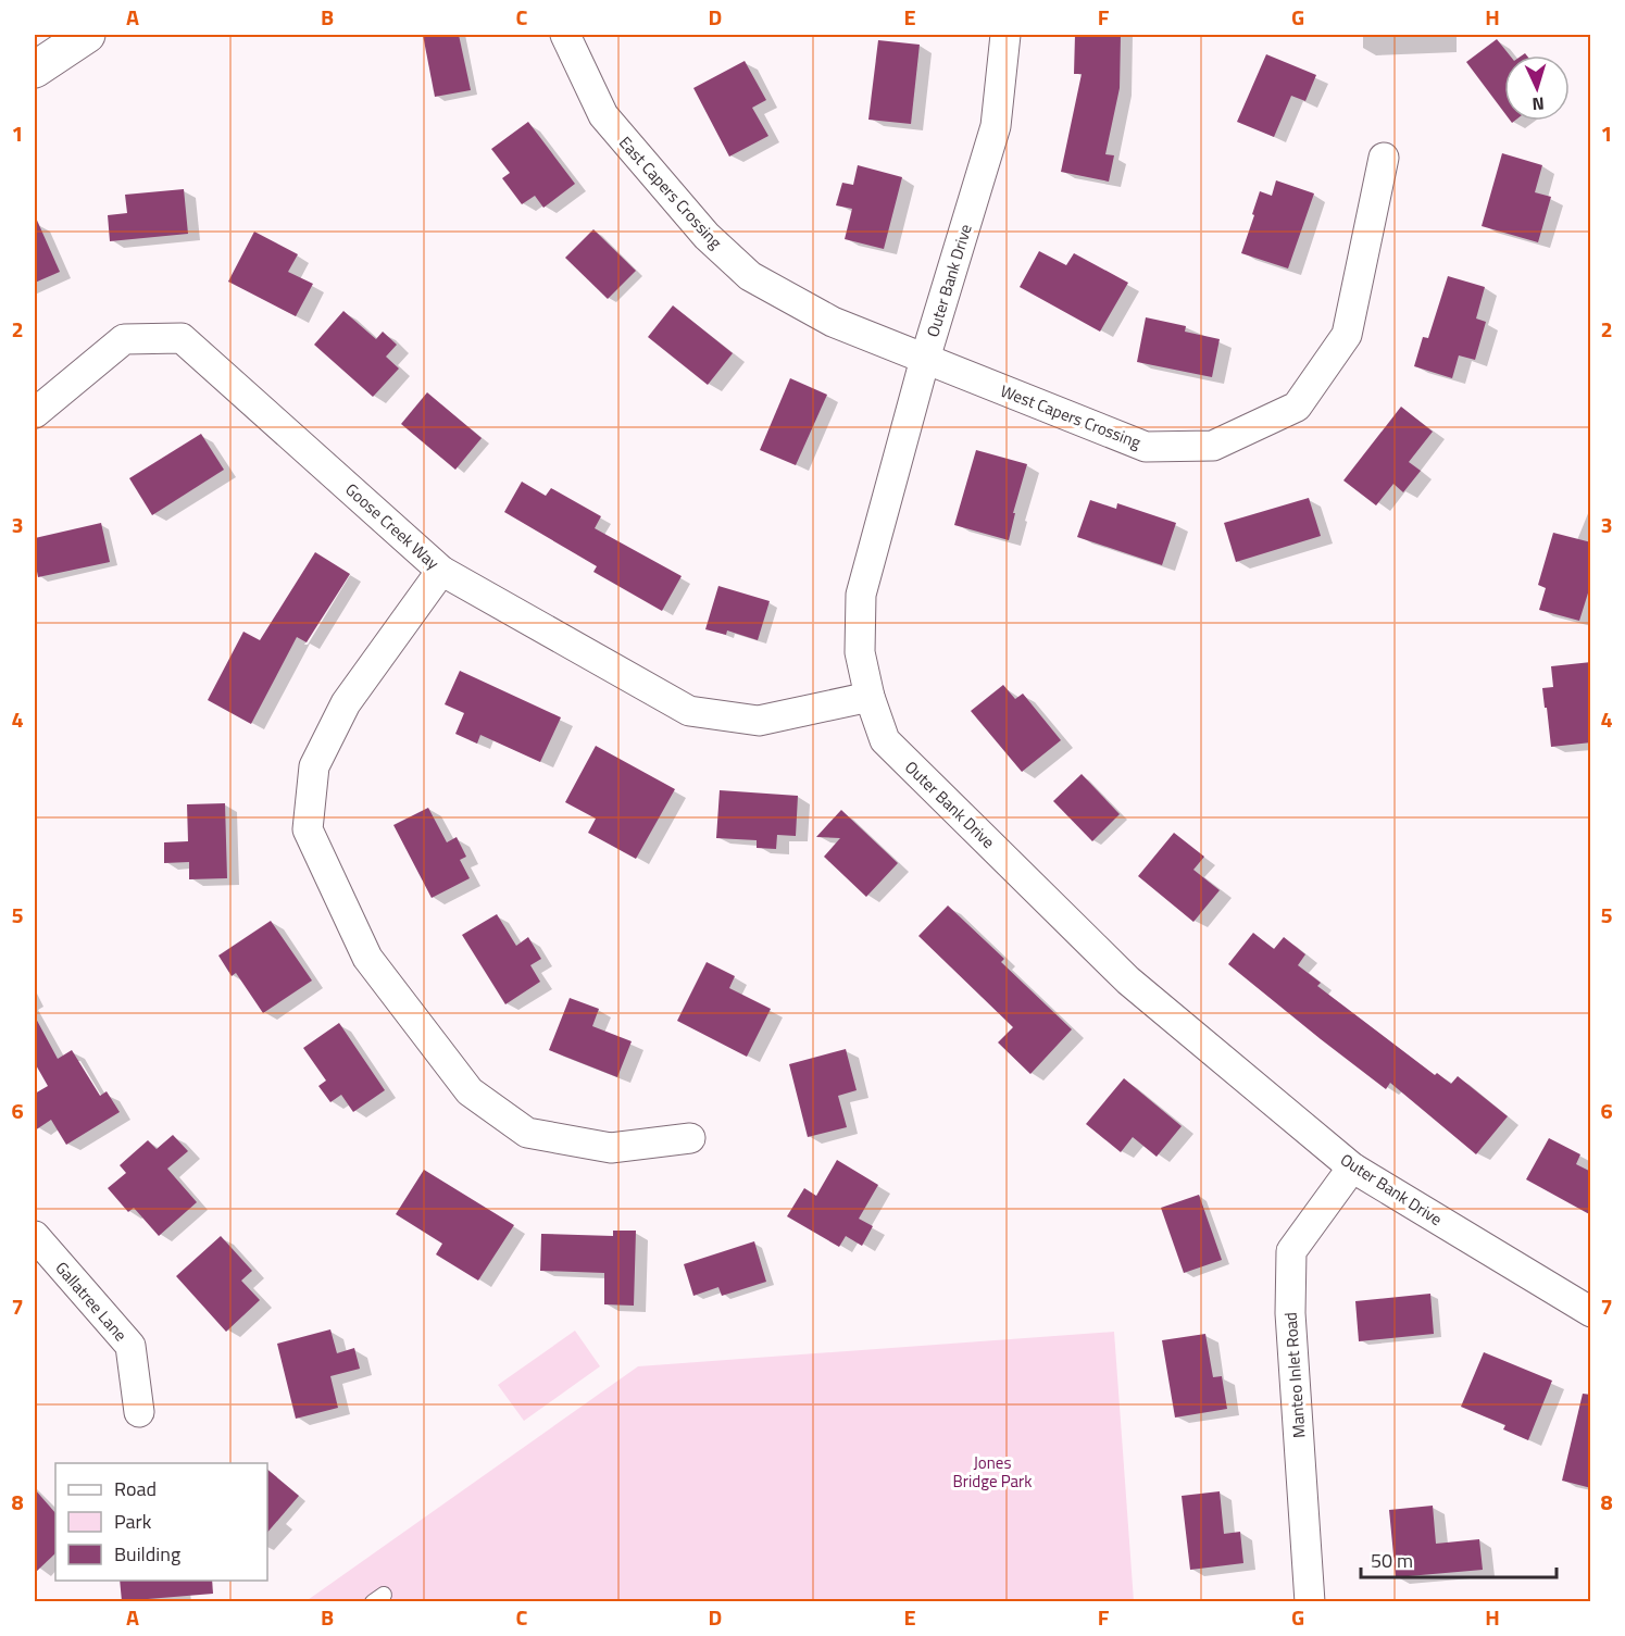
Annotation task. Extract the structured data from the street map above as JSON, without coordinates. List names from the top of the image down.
{
  "streets": {
    "street": [
      "East Capers Crossing",
      "Outer Bank Drive",
      "West Capers Crossing",
      "Goose Creek Way",
      "Gallatree Lane",
      "Manteo Inlet Road"
    ]
  },
  "crossings": [
    ["East Capers Crossing", "Outer Bank Drive"],
    ["East Capers Crossing", "West Capers Crossing"],
    ["Outer Bank Drive", "West Capers Crossing"],
    ["Outer Bank Drive", "Goose Creek Way"],
    ["Outer Bank Drive", "Manteo Inlet Road"]
  ],
  "parks": ["Jones Bridge Park"],
  "legend": ["Road", "Park", "Building"],
  "scale_bar": "50 m",
  "north": "bottom",
  "grid": {
    "columns": [
      "A",
      "B",
      "C",
      "D",
      "E",
      "F",
      "G",
      "H"
    ],
    "rows": [
      "1",
      "2",
      "3",
      "4",
      "5",
      "6",
      "7",
      "8"
    ]
  }
}
